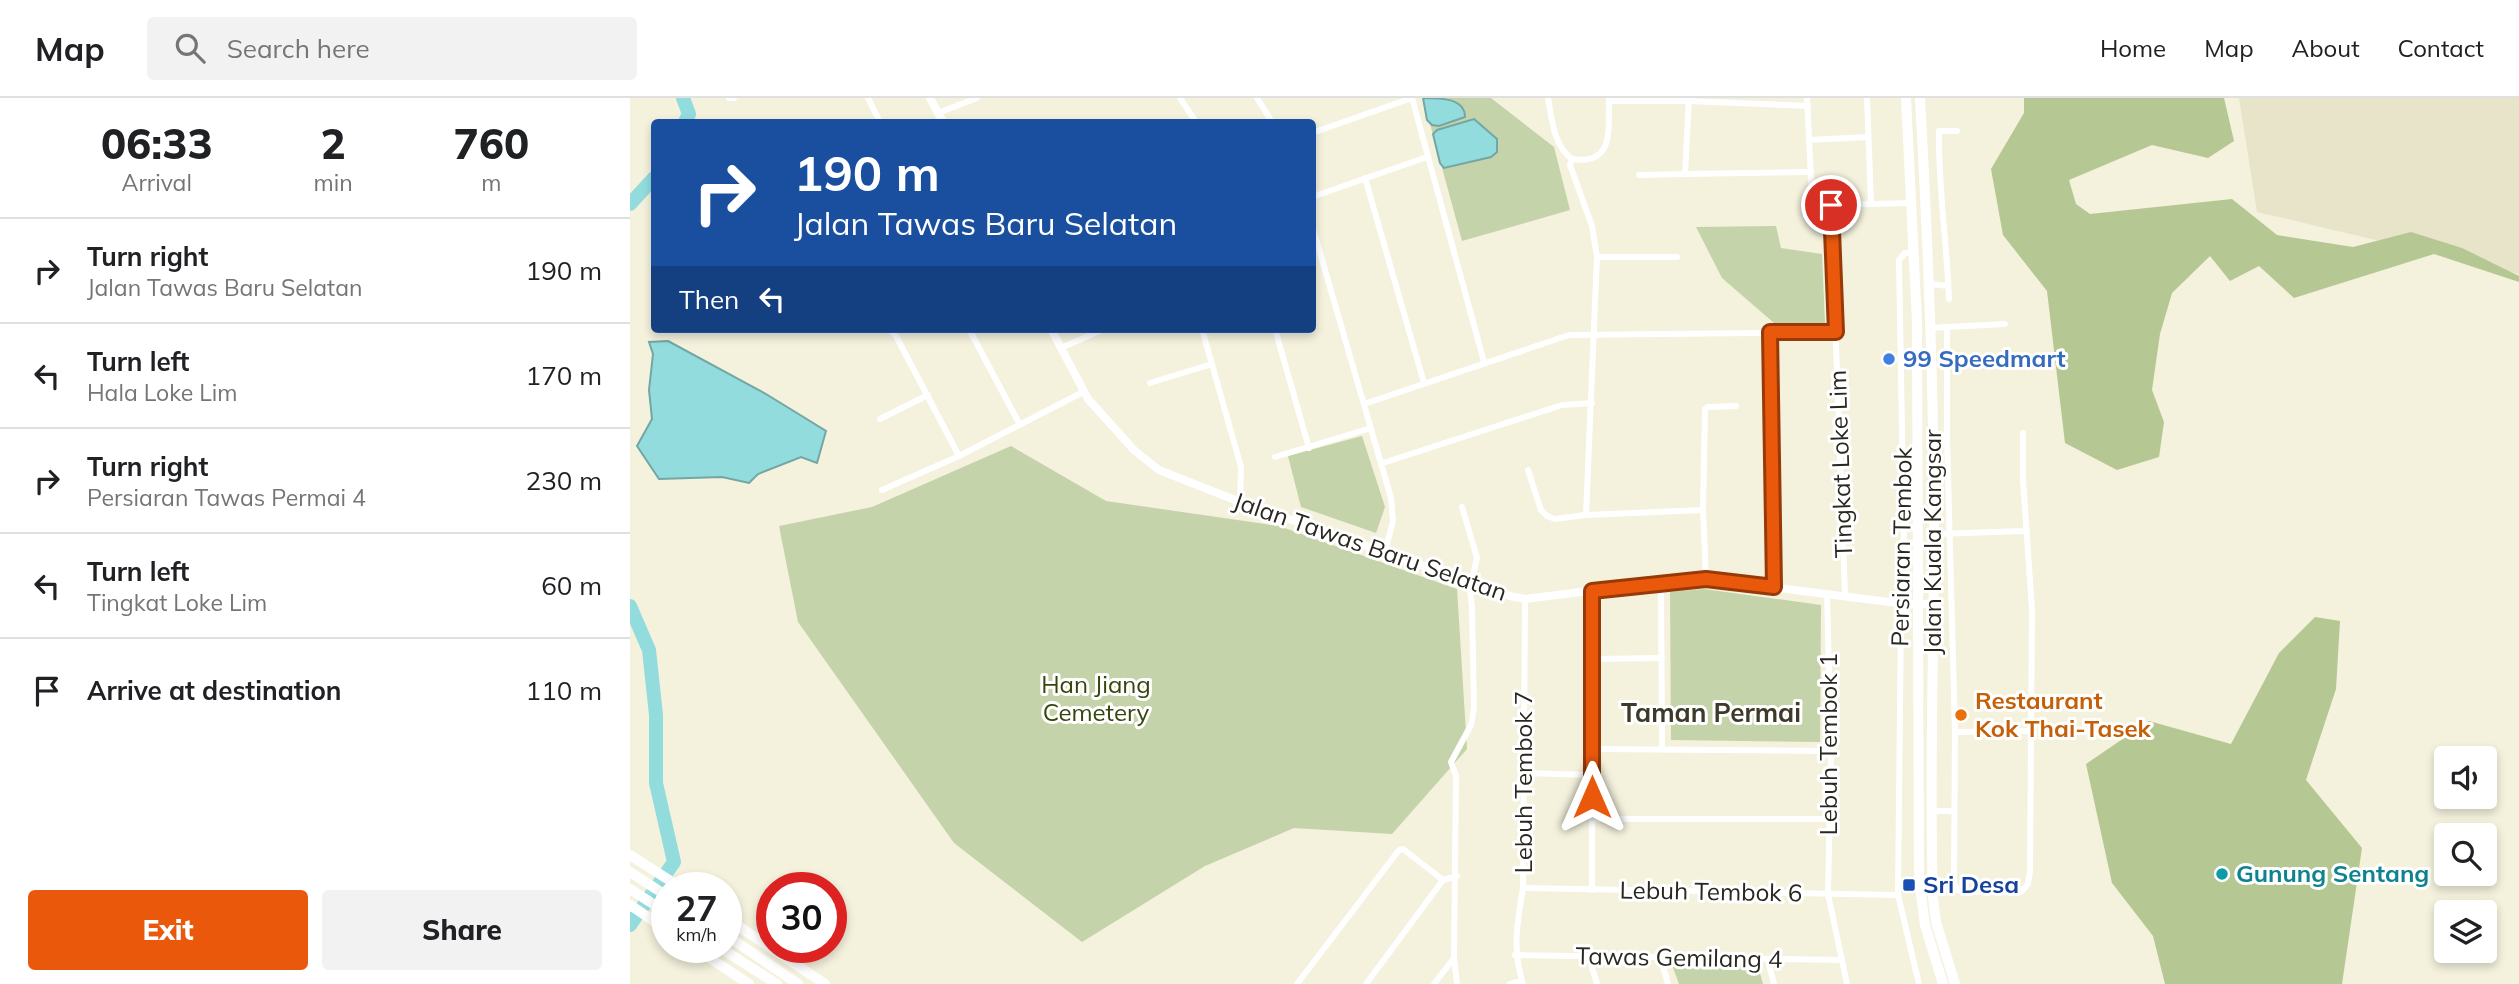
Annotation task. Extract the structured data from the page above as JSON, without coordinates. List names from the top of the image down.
{
  "streets": {
    "main road": ["Jalan Kuala Kangsar"],
    "street": [
      "Tingkat Loke Lim",
      "Jalan Tawas Baru Selatan",
      "Persiaran Tembok",
      "Lebuh Tembok 1",
      "Lebuh Tembok 7",
      "Lebuh Tembok 6",
      "Tawas Gemilang 4"
    ]
  },
  "crossings": [
    ["Tingkat Loke Lim", "Jalan Tawas Baru Selatan"],
    ["Jalan Kuala Kangsar", "Jalan Tawas Baru Selatan"],
    ["Jalan Kuala Kangsar", "Persiaran Tembok"],
    ["Jalan Tawas Baru Selatan", "Persiaran Tembok"],
    ["Jalan Tawas Baru Selatan", "Lebuh Tembok 1"],
    ["Jalan Tawas Baru Selatan", "Lebuh Tembok 7"],
    ["Persiaran Tembok", "Lebuh Tembok 6"],
    ["Lebuh Tembok 1", "Lebuh Tembok 6"],
    ["Lebuh Tembok 1", "Tawas Gemilang 4"],
    ["Lebuh Tembok 7", "Lebuh Tembok 6"],
    ["Lebuh Tembok 7", "Tawas Gemilang 4"]
  ],
  "districts": ["Taman Permai"],
  "parks": ["Han Jiang Cemetery"],
  "places": {
    "other": ["99 Speedmart", "Restaurant Kok Thai-Tasek", "Gunung Sentang"],
    "transit": ["Sri Desa"]
  },
  "page": {
    "header": "Map",
    "search": "Search here",
    "nav": [
      "Home",
      "Map",
      "About",
      "Contact"
    ],
    "eta": [
      "06:33",
      "Arrival",
      "2",
      "min",
      "760",
      "m"
    ],
    "turn": ["190 m", "Jalan Tawas Baru Selatan"],
    "list": [
      {
        "name": "Turn right",
        "note": "Jalan Tawas Baru Selatan",
        "value": "190 m"
      },
      {
        "name": "Turn left",
        "note": "Hala Loke Lim",
        "value": "170 m"
      },
      {
        "name": "Turn right",
        "note": "Persiaran Tawas Permai 4",
        "value": "230 m"
      },
      {
        "name": "Turn left",
        "note": "Tingkat Loke Lim",
        "value": "60 m"
      },
      {
        "name": "Arrive at destination",
        "value": "110 m"
      }
    ],
    "then": "Then",
    "speed": "27 km/h",
    "limit": "30",
    "buttons": ["Exit", "Share"]
  }
}
